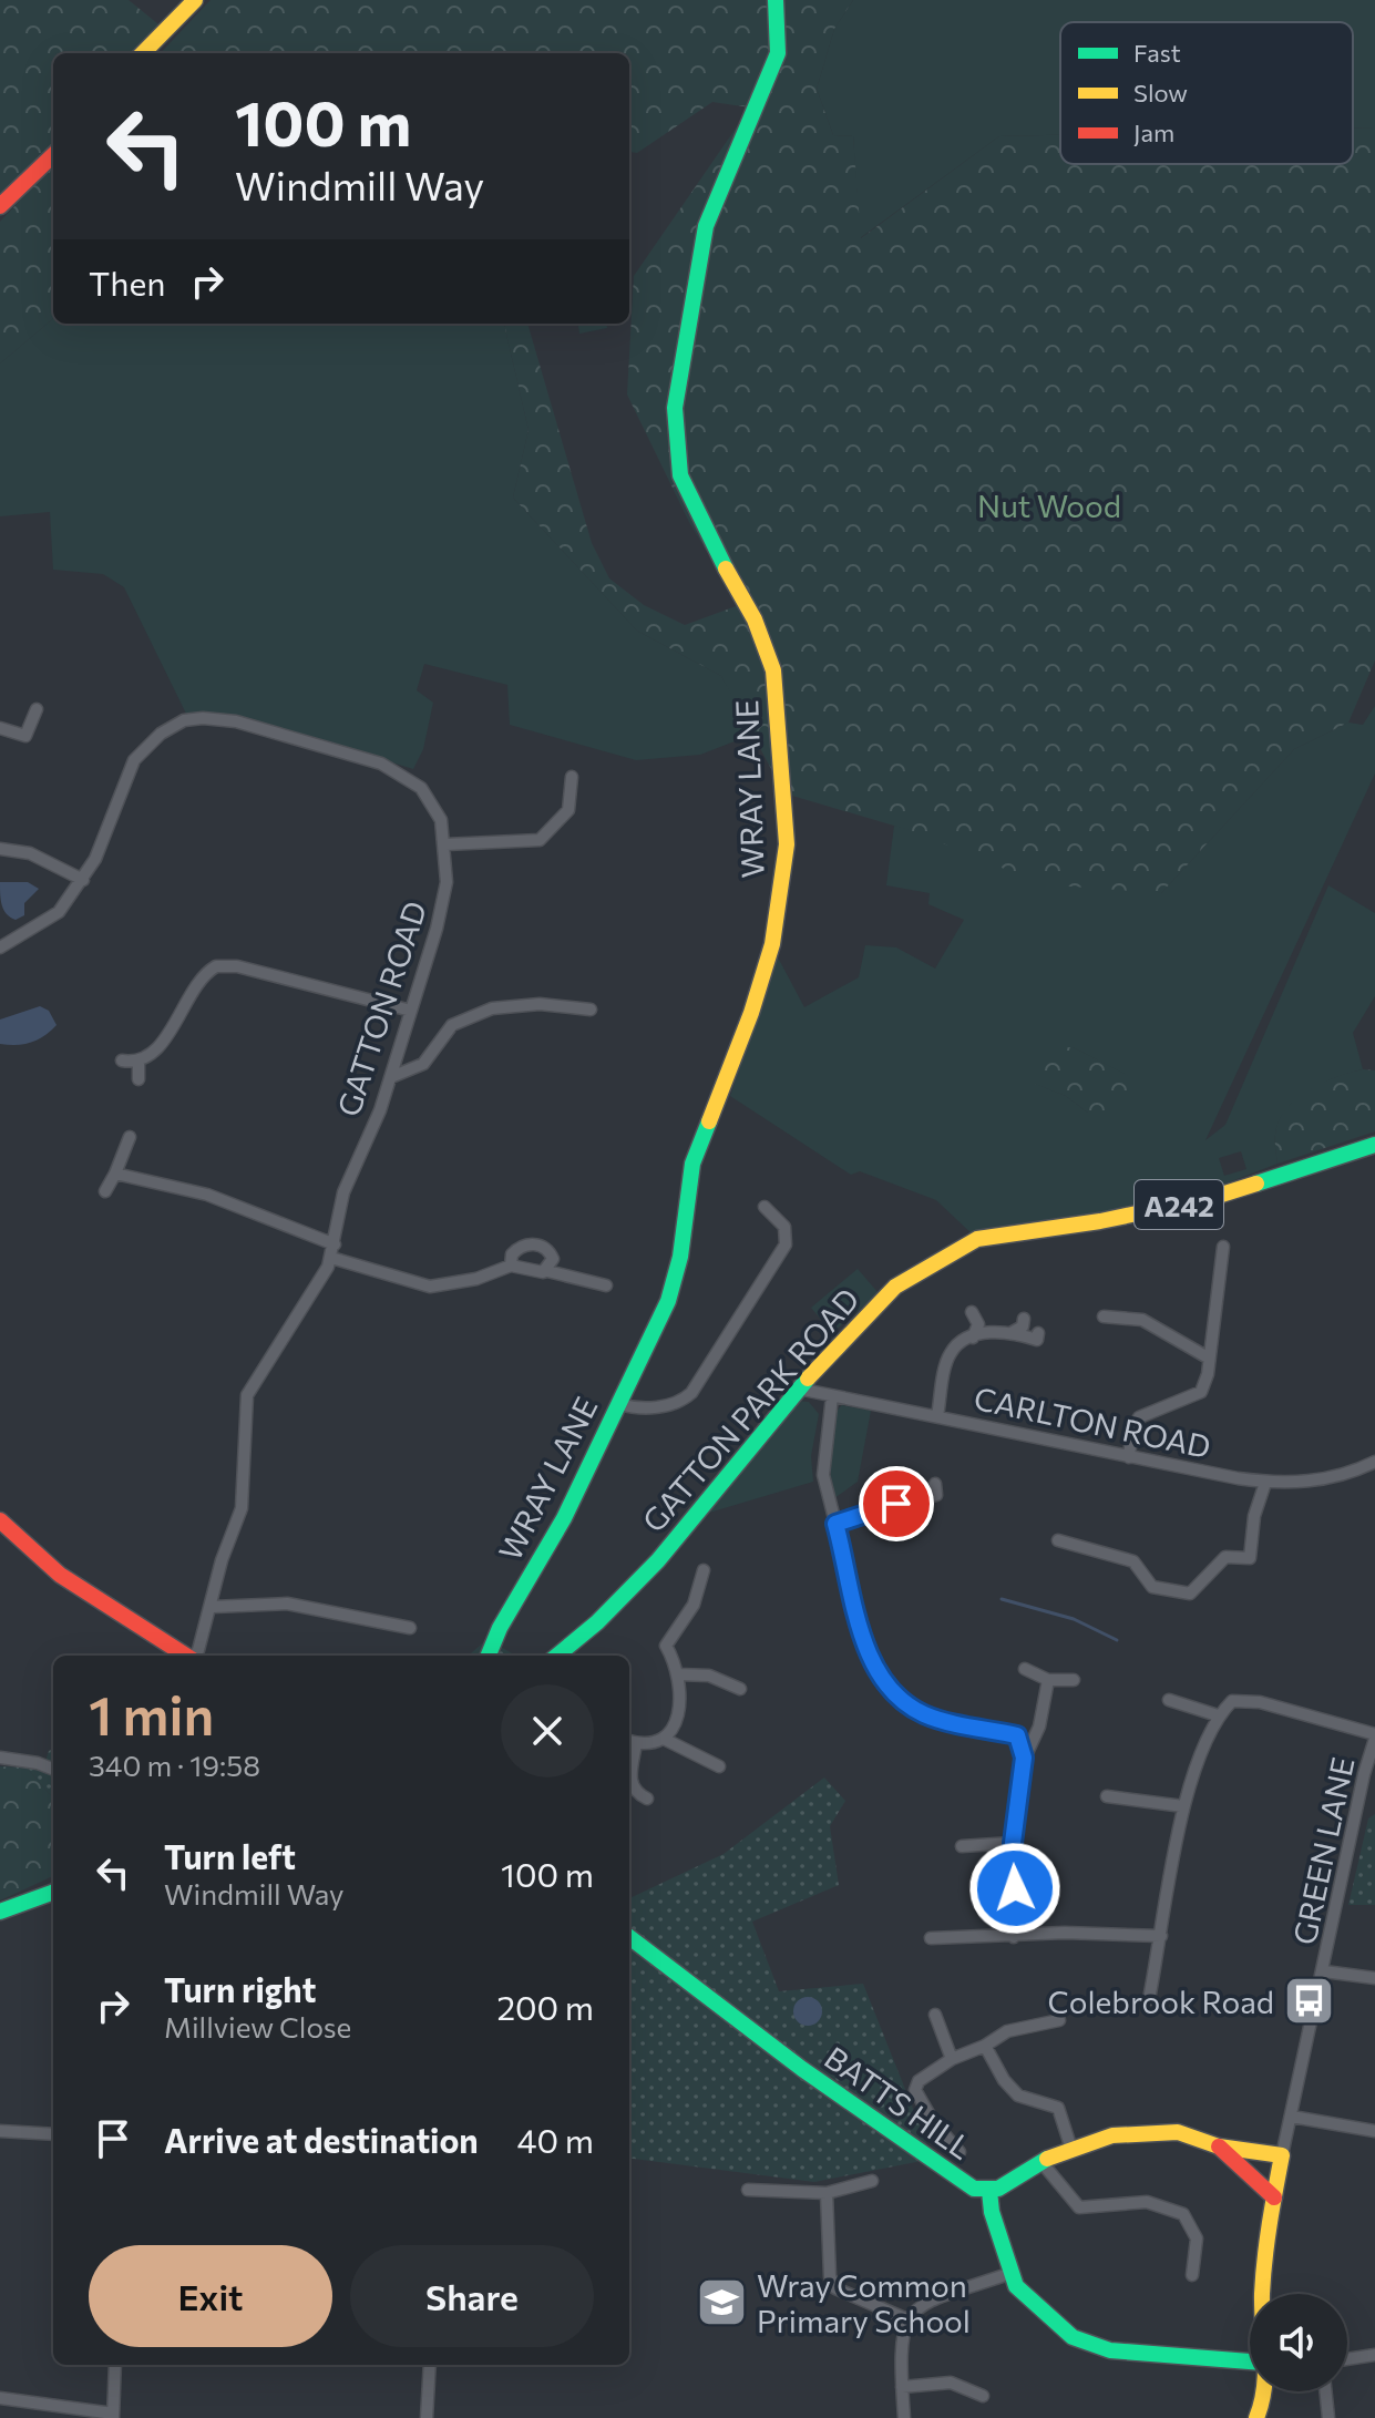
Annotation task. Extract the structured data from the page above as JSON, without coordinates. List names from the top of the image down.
{
  "streets": {
    "street": [
      "WRAY LANE",
      "GATTON ROAD",
      "A242",
      "GATTON PARK ROAD",
      "CARLTON ROAD",
      "GREEN LANE",
      "BATTS HILL"
    ]
  },
  "crossings": [
    ["GATTON PARK ROAD", "CARLTON ROAD"]
  ],
  "parks": ["Nut Wood"],
  "places": {
    "bus stop": ["Colebrook Road"],
    "school or university": ["Wray Common Primary School"]
  },
  "legend": ["Fast", "Slow", "Jam"],
  "page": {
    "turn": ["100 m", "Windmill Way"],
    "then": "Then",
    "heading": ["1 min", "340 m · 19:58"],
    "list": [
      {
        "name": "Turn left",
        "note": "Windmill Way",
        "value": "100 m"
      },
      {
        "name": "Turn right",
        "note": "Millview Close",
        "value": "200 m"
      },
      {
        "name": "Arrive at destination",
        "value": "40 m"
      }
    ],
    "buttons": ["Exit", "Share"]
  }
}
